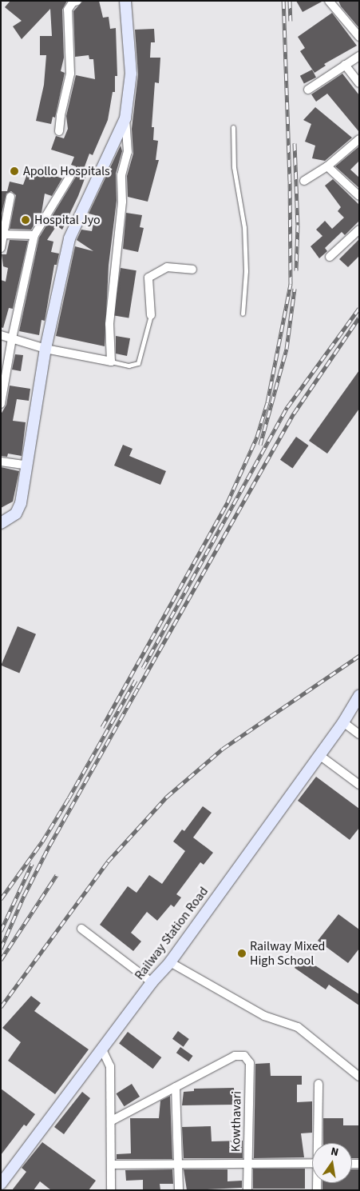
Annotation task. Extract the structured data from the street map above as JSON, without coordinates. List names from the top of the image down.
{
  "streets": {
    "street": ["Railway Station Road", "Kowthavari"]
  },
  "places": ["Apollo Hospitals", "Hospital Jyo", "Railway Mixed High School"],
  "north": "top"
}
